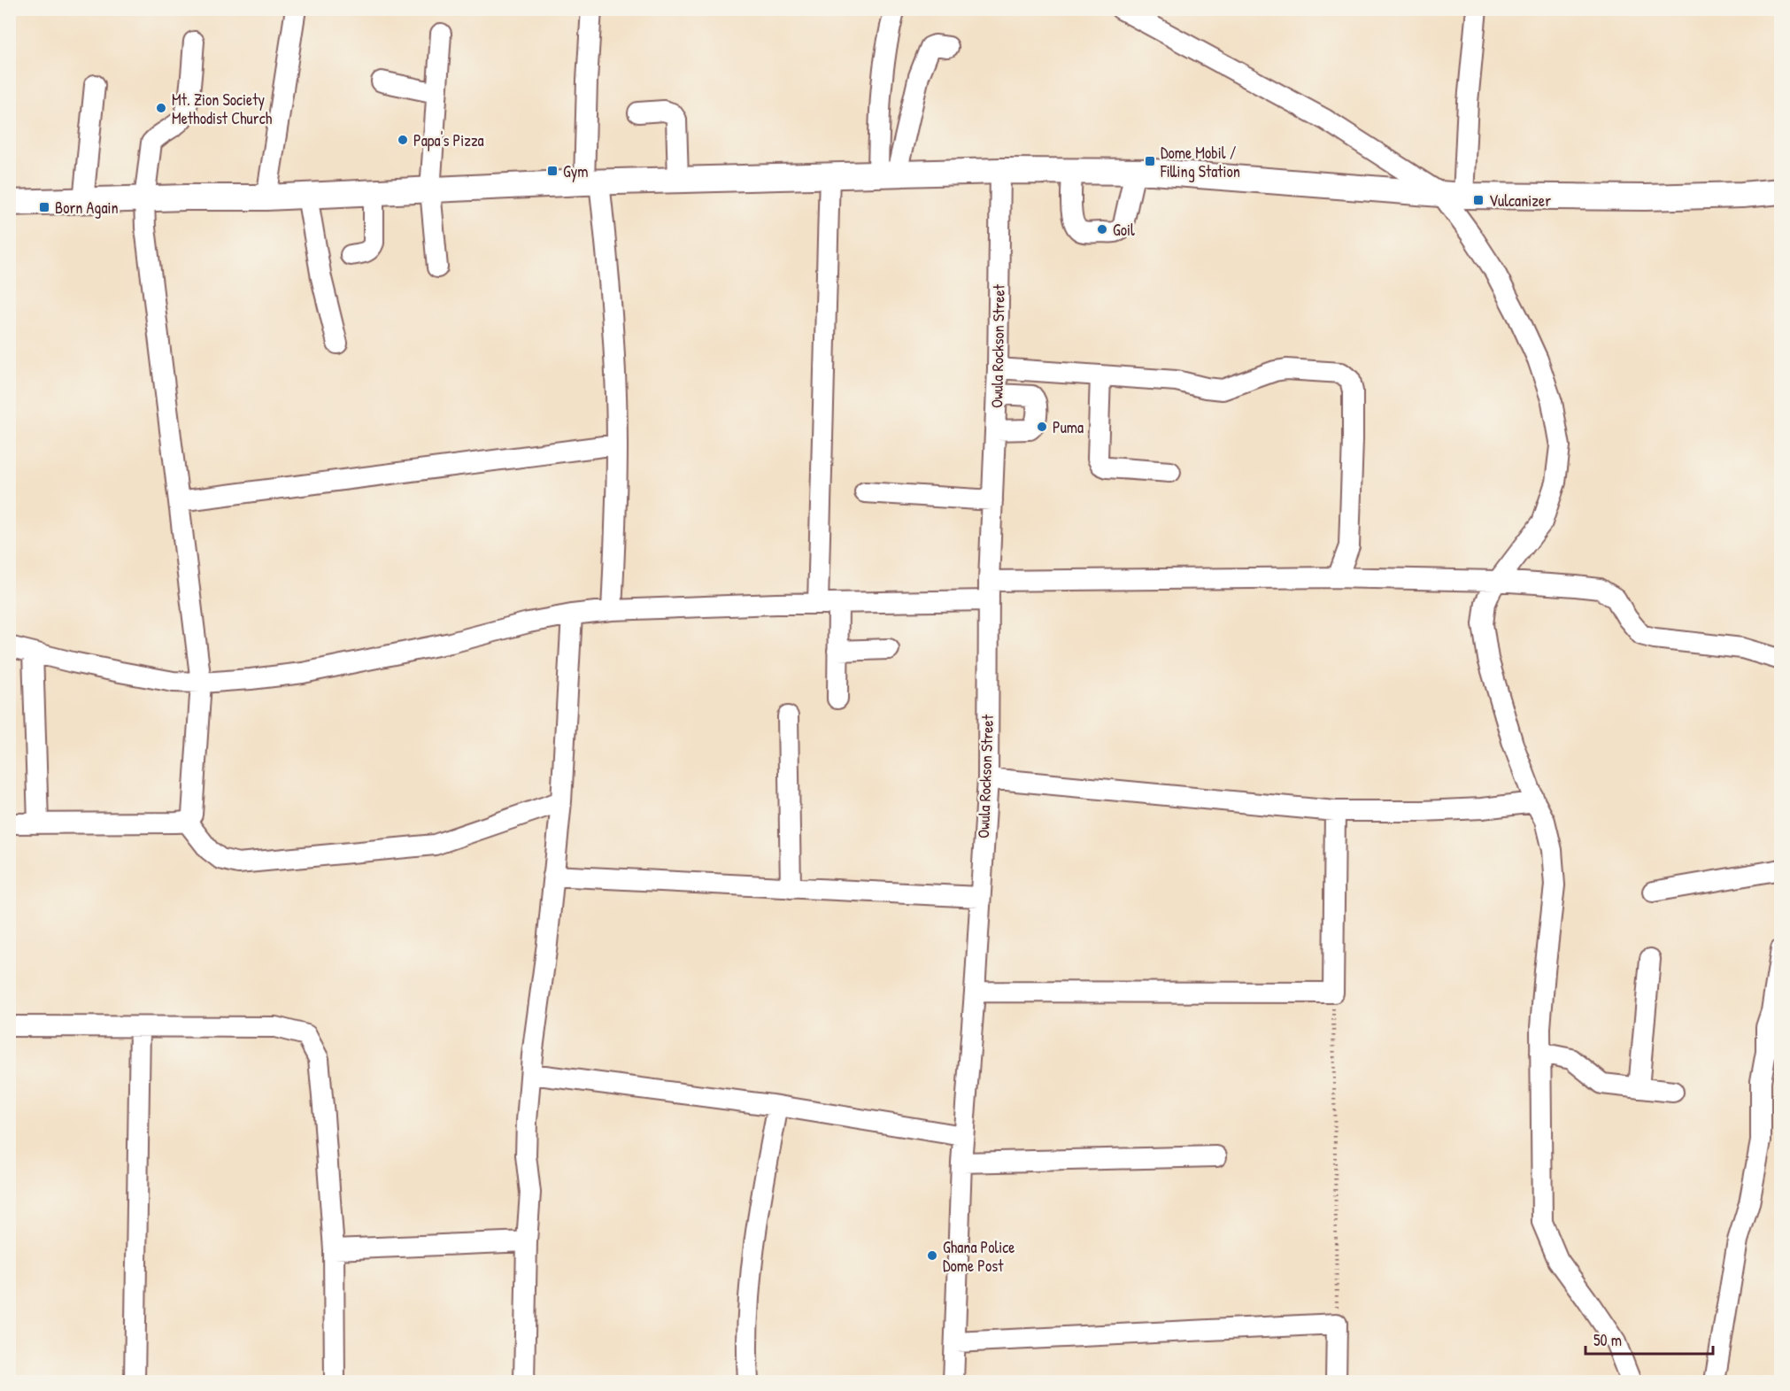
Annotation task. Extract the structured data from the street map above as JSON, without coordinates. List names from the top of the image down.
{
  "streets": {
    "street": ["Owula Rockson Street"]
  },
  "places": {
    "other": [
      "Mt. Zion Society Methodist Church",
      "Papa's Pizza",
      "Goil",
      "Puma",
      "Ghana Police Dome Post"
    ],
    "transit": [
      "Dome Mobil / Filling Station",
      "Gym",
      "Vulcanizer",
      "Born Again"
    ]
  },
  "scale_bar": "50 m"
}
